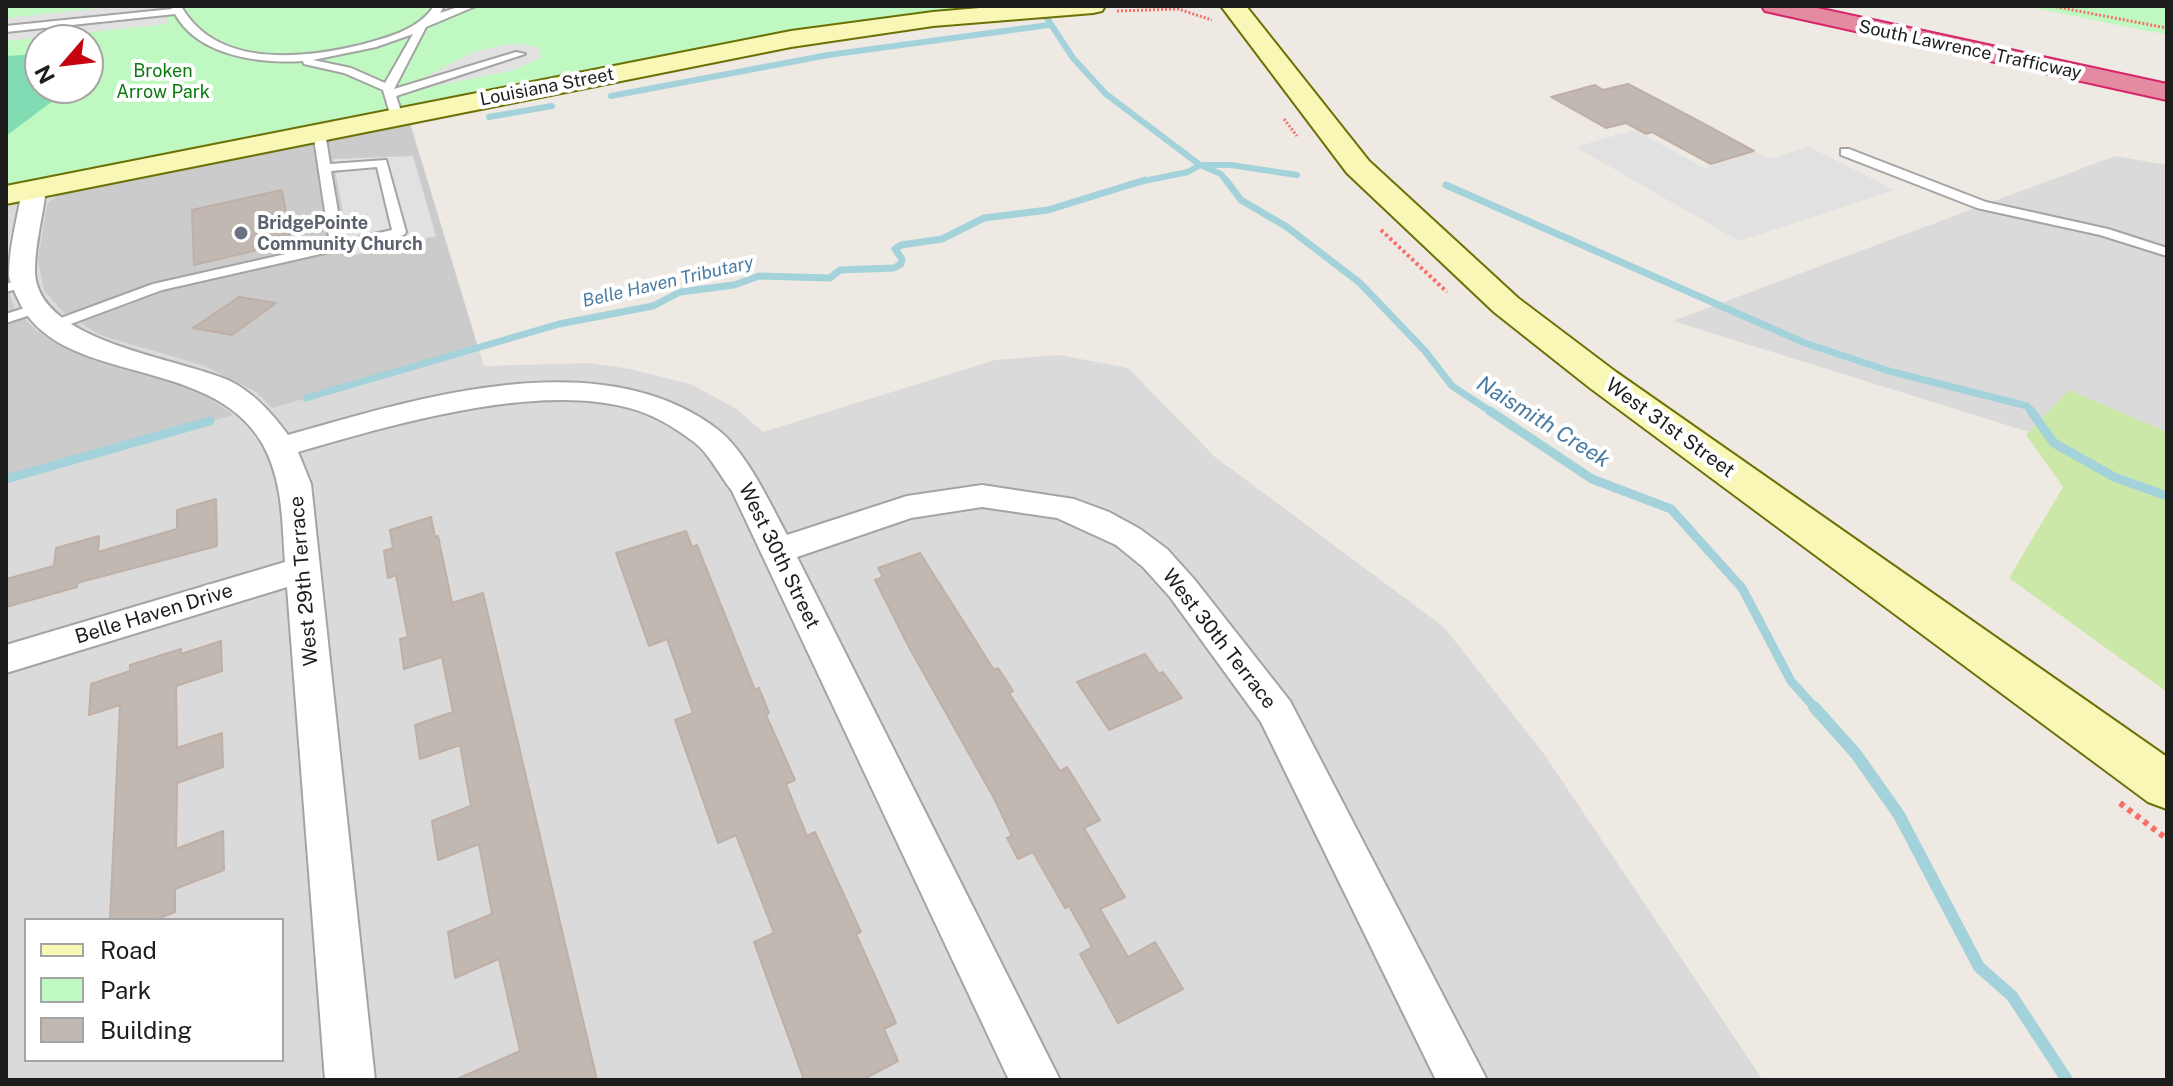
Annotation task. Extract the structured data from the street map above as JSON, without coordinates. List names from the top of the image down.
{
  "streets": {
    "highway": ["South Lawrence Trafficway"],
    "main road": ["Louisiana Street", "West 31st Street"],
    "street": [
      "West 30th Street",
      "West 29th Terrace",
      "Belle Haven Drive",
      "West 30th Terrace"
    ]
  },
  "crossings": [
    ["West 30th Street", "West 29th Terrace"],
    ["West 30th Street", "West 30th Terrace"],
    ["West 29th Terrace", "Belle Haven Drive"]
  ],
  "water": ["Belle Haven Tributary", "Naismith Creek"],
  "parks": ["Broken Arrow Park"],
  "places": ["BridgePointe Community Church"],
  "legend": ["Road", "Park", "Building"],
  "north": "bottom left"
}
